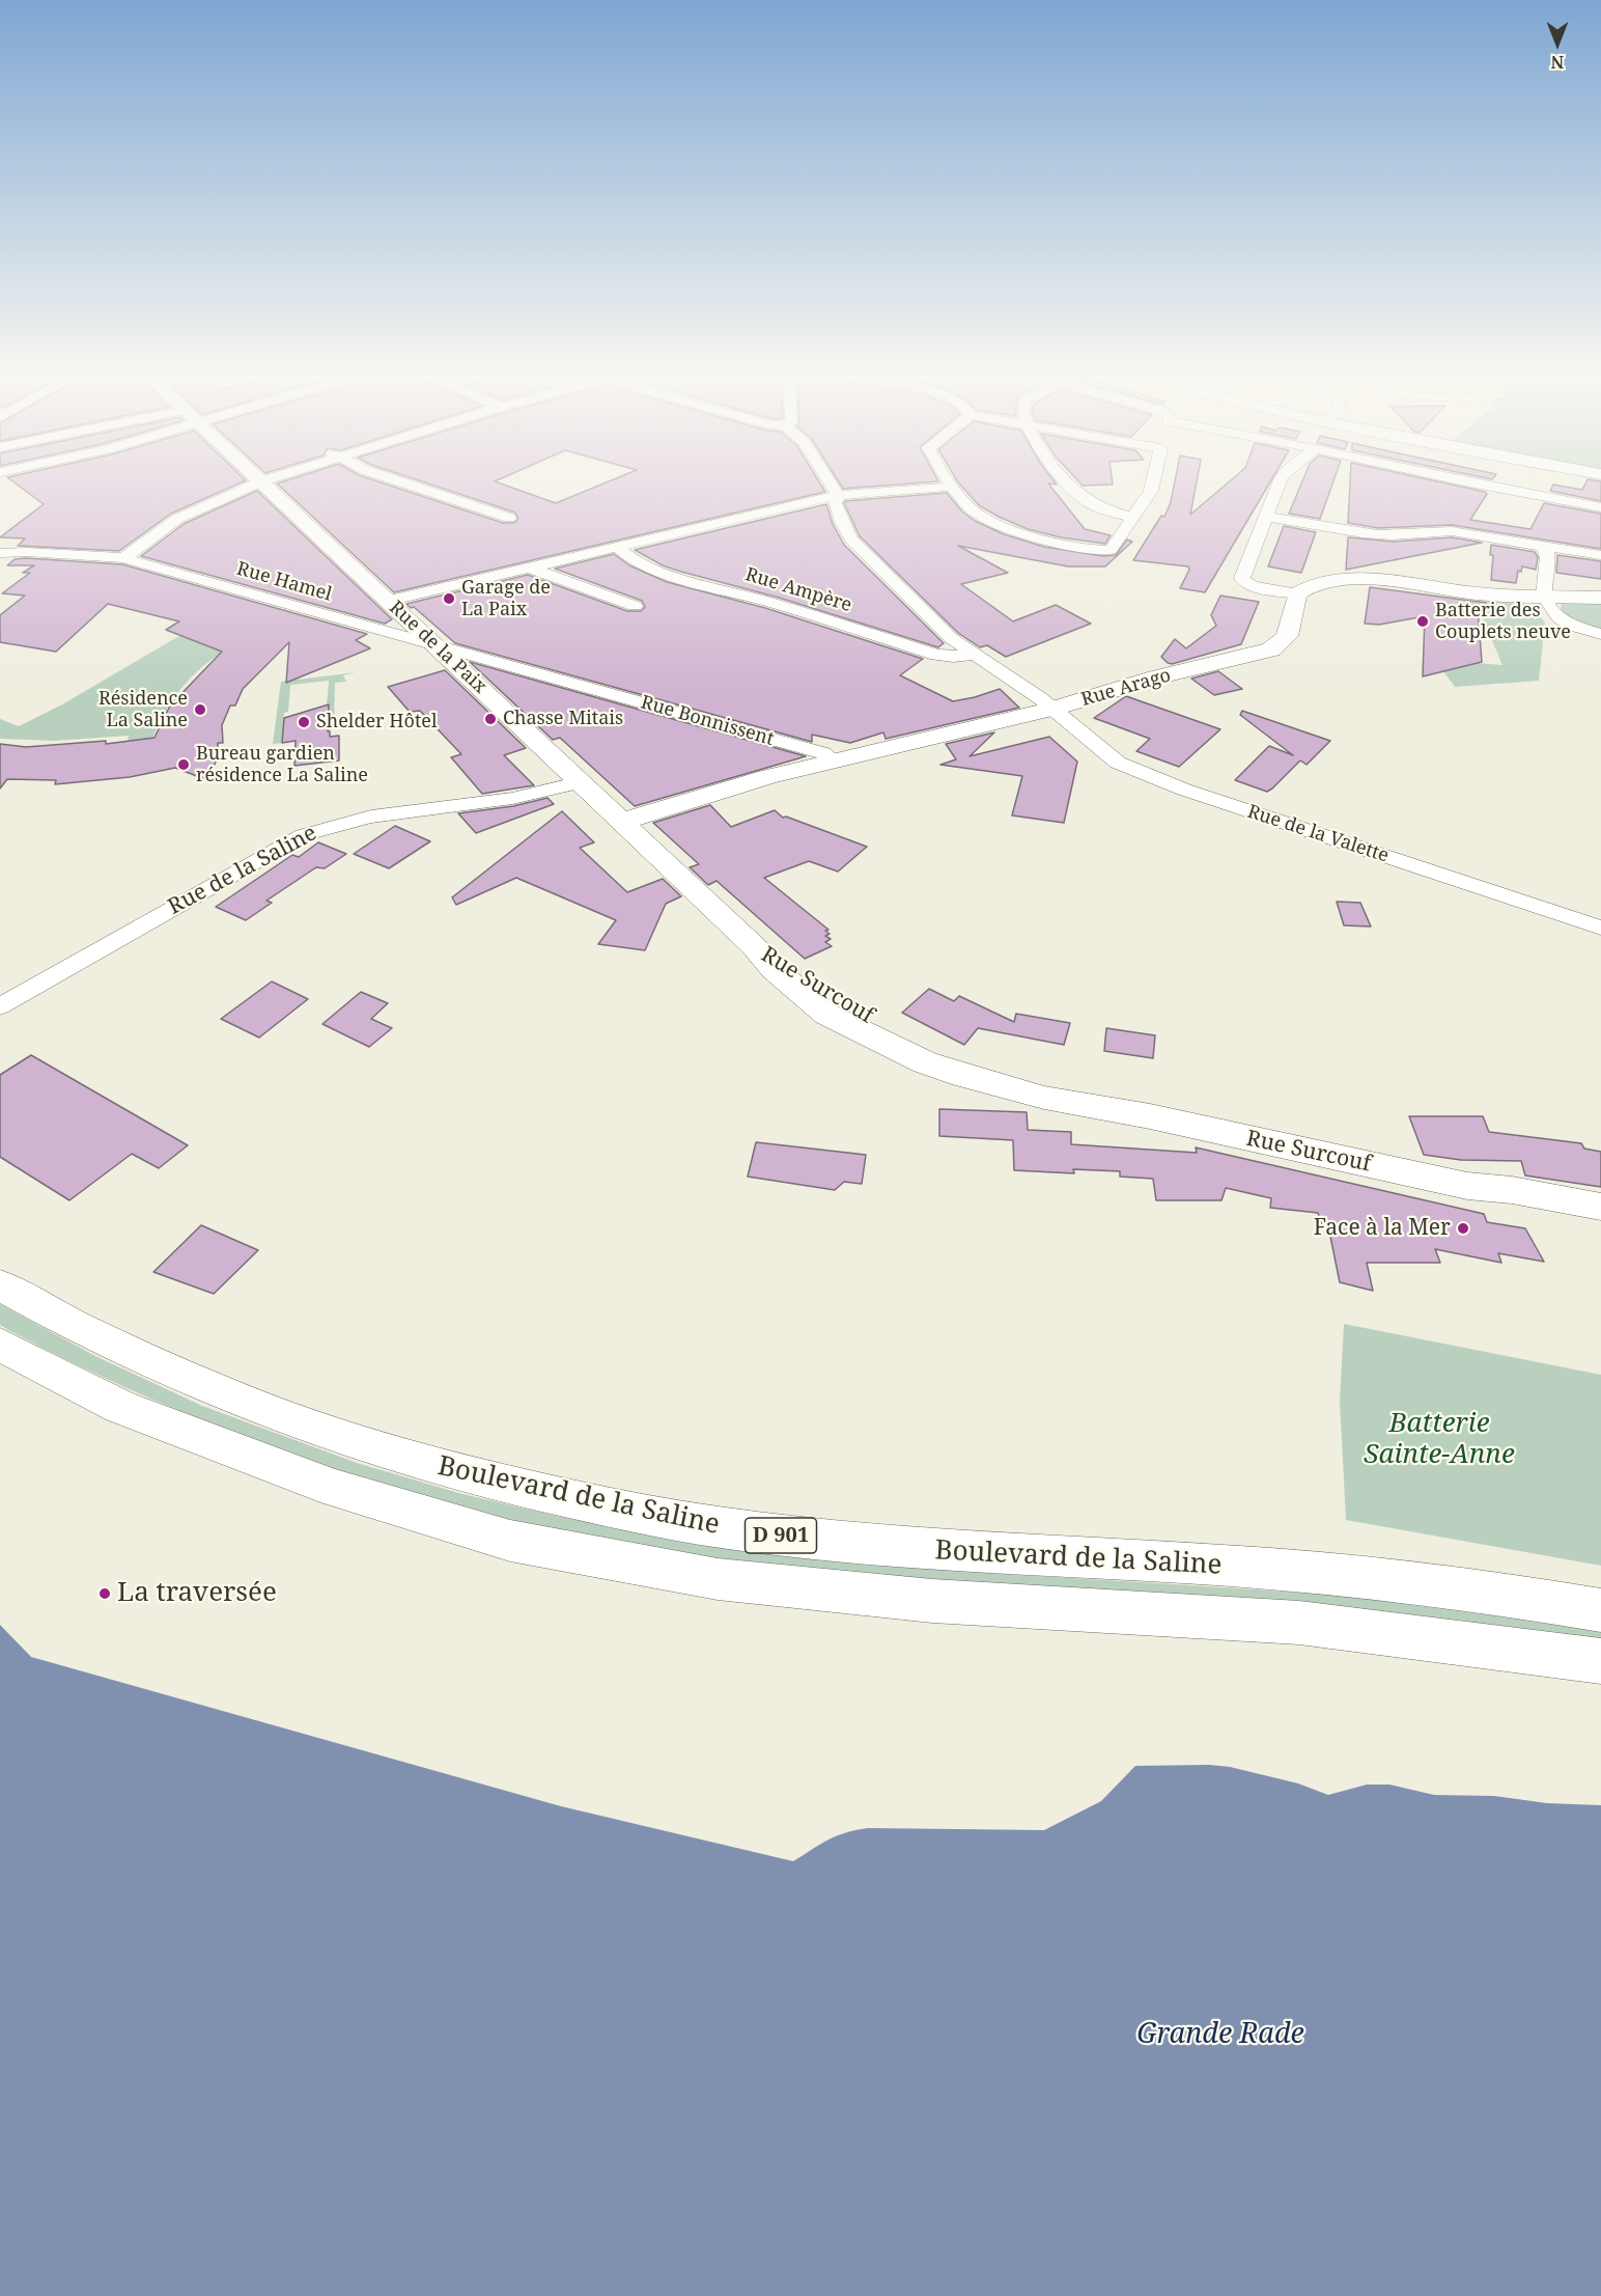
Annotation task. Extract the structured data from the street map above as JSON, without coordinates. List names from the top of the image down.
{
  "streets": {
    "main road": [
      "Rue de la Paix",
      "Rue Arago",
      "Rue Surcouf",
      "Boulevard de la Saline",
      "D 901"
    ],
    "street": [
      "Rue Hamel",
      "Rue Ampère",
      "Rue Bonnissent",
      "Rue de la Valette",
      "Rue de la Saline"
    ]
  },
  "crossings": [
    ["Rue Hamel", "Rue de la Paix"],
    ["Rue Hamel", "Rue Bonnissent"],
    ["Rue Ampère", "Rue de la Valette"],
    ["Rue de la Paix", "Rue Arago"],
    ["Rue de la Paix", "Rue Bonnissent"],
    ["Rue de la Paix", "Rue de la Saline"],
    ["Rue de la Paix", "Rue Surcouf"],
    ["Rue Arago", "Rue Bonnissent"],
    ["Rue Arago", "Rue de la Valette"]
  ],
  "water": ["Grande Rade"],
  "parks": ["Batterie Sainte-Anne"],
  "places": [
    "Garage de La Paix",
    "Batterie des Couplets neuve",
    "Résidence La Saline",
    "Chasse Mitais",
    "Shelder Hôtel",
    "Bureau gardien résidence La Saline",
    "Face à la Mer",
    "La traversée"
  ],
  "north": "bottom"
}
